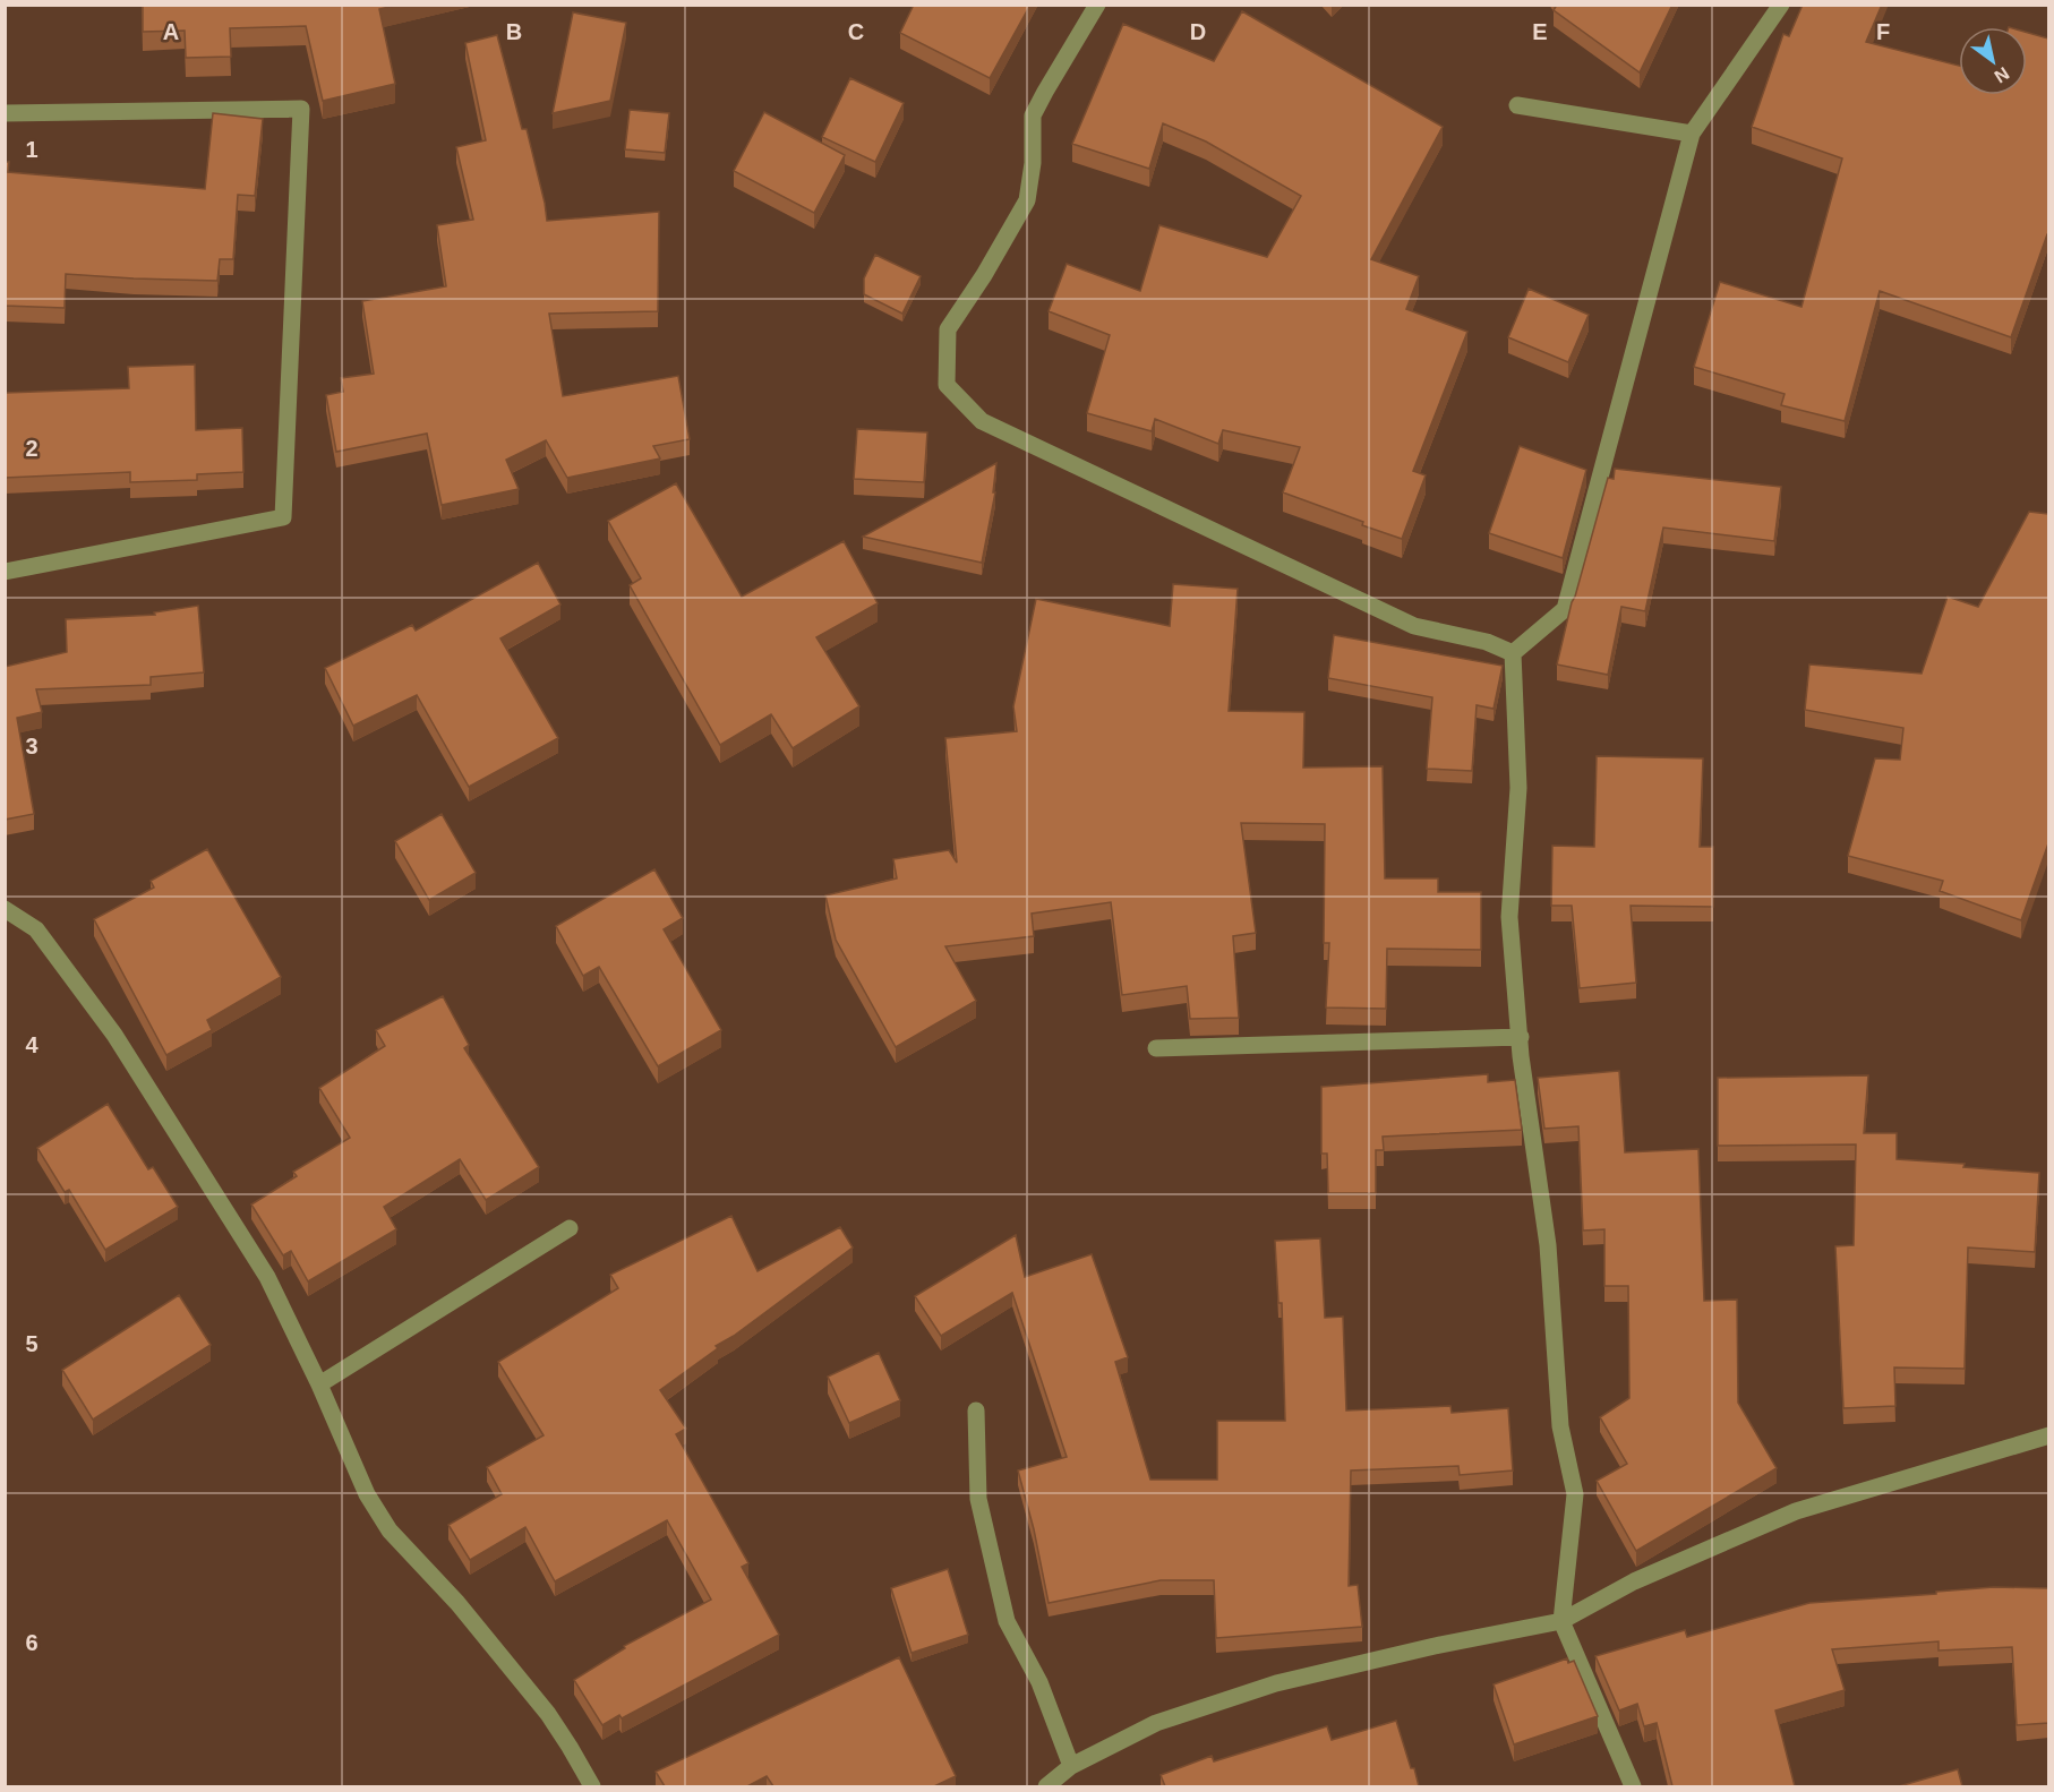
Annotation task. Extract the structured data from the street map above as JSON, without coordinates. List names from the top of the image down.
{
  "north": "bottom right",
  "grid": {
    "columns": [
      "A",
      "B",
      "C",
      "D",
      "E",
      "F"
    ],
    "rows": [
      "1",
      "2",
      "3",
      "4",
      "5",
      "6"
    ]
  }
}
